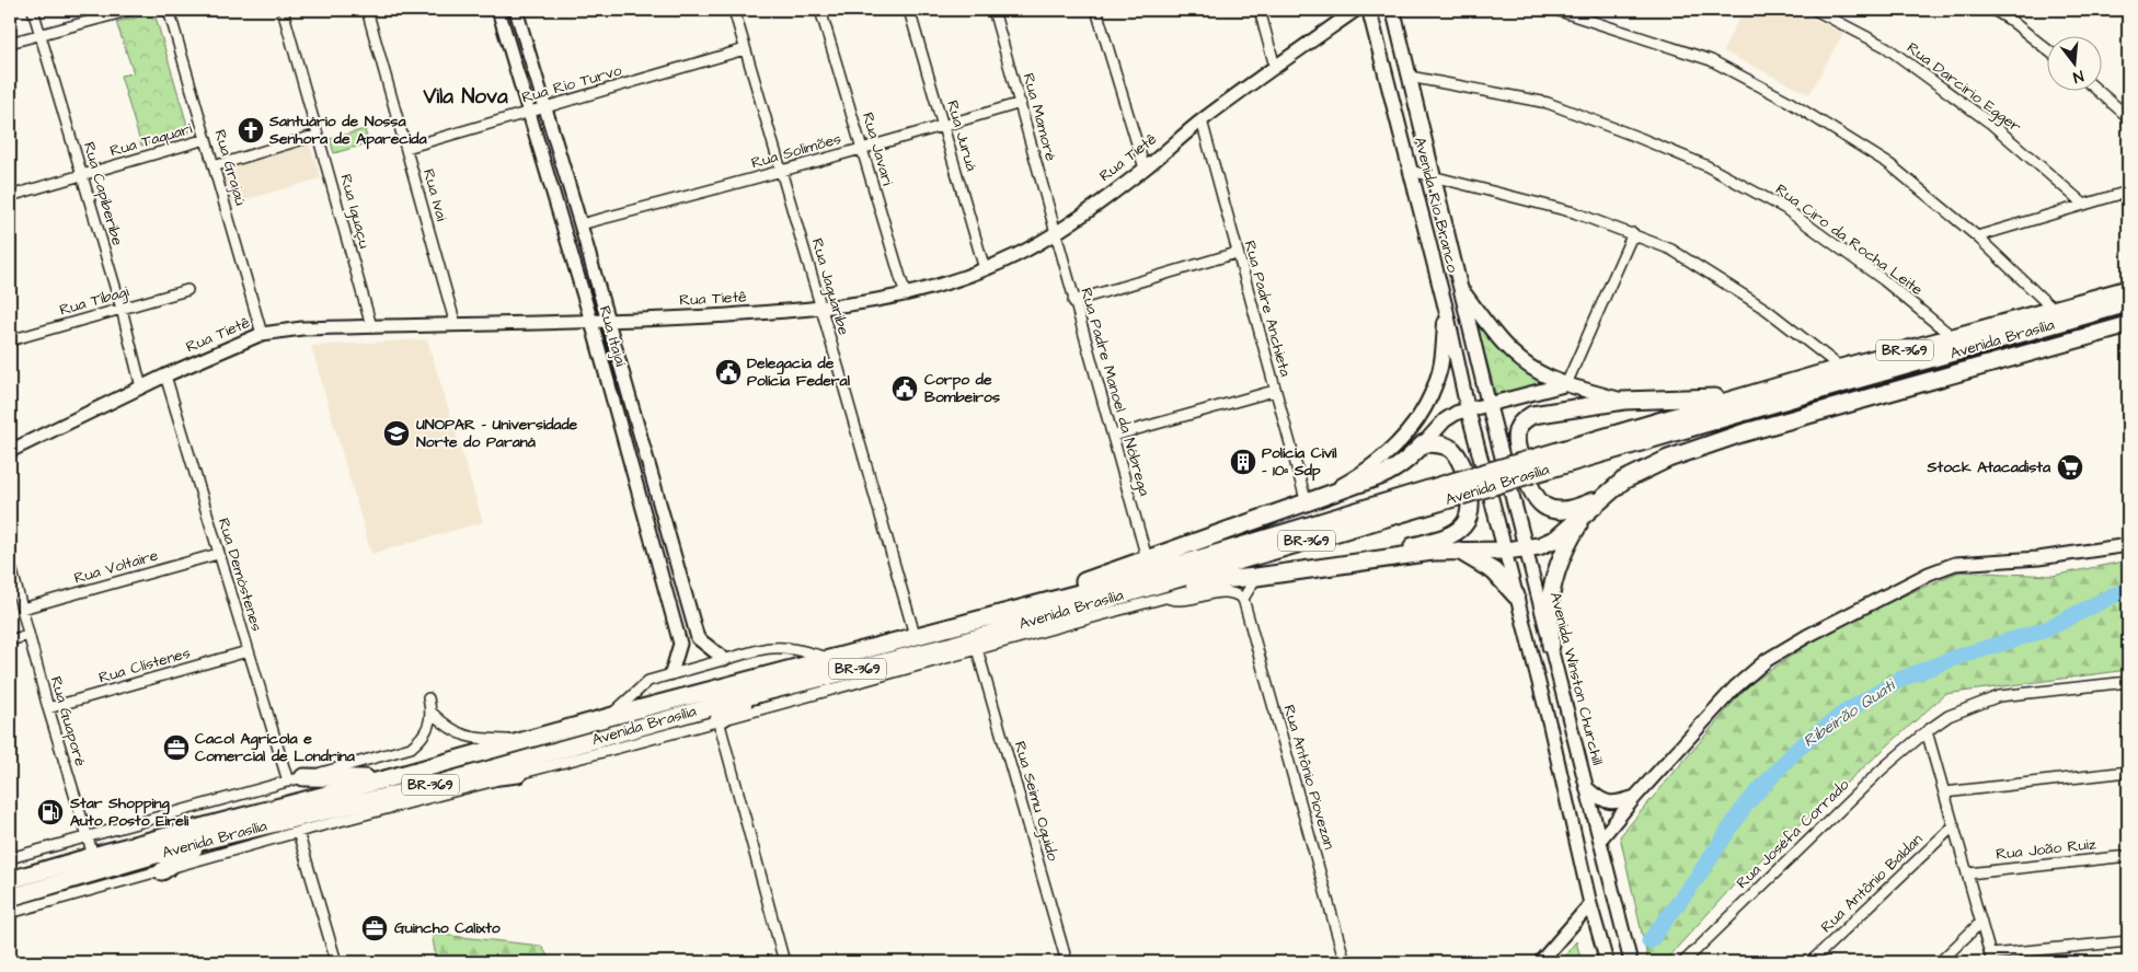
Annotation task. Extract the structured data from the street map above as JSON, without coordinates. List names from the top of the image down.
{
  "streets": {
    "highway": ["Avenida Brasília", "BR-369"],
    "main road": ["Avenida Rio Branco", "Avenida Winston Churchill"],
    "street": [
      "Rua Rio Turvo",
      "Rua Darcirio Egger",
      "Rua Mamoré",
      "Rua Juruá",
      "Rua Taquari",
      "Rua Javari",
      "Rua Solimões",
      "Rua Tietê",
      "Rua Grajaú",
      "Rua Capiberibe",
      "Rua Ivai",
      "Rua Iguaçu",
      "Rua Ciro da Rocha Leite",
      "Rua Jaguaribe",
      "Rua Tibagi",
      "Rua Padre Anchieta",
      "Rua Itajaí",
      "Rua Padre Manoel da Nóbrega",
      "Rua Voltaire",
      "Rua Demóstenes",
      "Rua Clístenes",
      "Rua Guaporé",
      "Rua Antônio Piovezan",
      "Rua Seimu Oguido",
      "Rua Joséfa Corrado",
      "Rua João Ruiz",
      "Rua Antônio Baldan"
    ]
  },
  "crossings": [
    ["Rua Rio Turvo", "Rua Ivai"],
    ["Rua Rio Turvo", "Rua Jaguaribe"],
    ["Rua Rio Turvo", "Rua Itajaí"],
    ["Rua Mamoré", "Rua Solimões"],
    ["Rua Mamoré", "Rua Tietê"],
    ["Rua Mamoré", "Rua Padre Manoel da Nóbrega"],
    ["Rua Juruá", "Rua Solimões"],
    ["Rua Juruá", "Rua Tietê"],
    ["Rua Taquari", "Rua Grajaú"],
    ["Rua Taquari", "Rua Capiberibe"],
    ["Rua Javari", "Rua Solimões"],
    ["Rua Javari", "Rua Tietê"],
    ["Rua Solimões", "Rua Jaguaribe"],
    ["Rua Solimões", "Rua Itajaí"],
    ["Rua Tietê", "Rua Grajaú"],
    ["Rua Tietê", "Rua Capiberibe"],
    ["Rua Tietê", "Rua Ivai"],
    ["Rua Tietê", "Rua Iguaçu"],
    ["Rua Tietê", "Rua Jaguaribe"],
    ["Rua Tietê", "Rua Padre Anchieta"],
    ["Rua Tietê", "Rua Itajaí"],
    ["Rua Tietê", "Rua Padre Manoel da Nóbrega"],
    ["Rua Tietê", "Rua Demóstenes"],
    ["Rua Capiberibe", "Rua Tibagi"],
    ["Avenida Rio Branco", "Rua Ciro da Rocha Leite"],
    ["Avenida Rio Branco", "Avenida Winston Churchill"],
    ["Rua Ciro da Rocha Leite", "Avenida Brasília"],
    ["Rua Jaguaribe", "Avenida Brasília"],
    ["Avenida Brasília", "Rua Guaporé"],
    ["Rua Voltaire", "Rua Demóstenes"],
    ["Rua Voltaire", "Rua Guaporé"],
    ["Rua Demóstenes", "Rua Clístenes"],
    ["Rua Clístenes", "Rua Guaporé"]
  ],
  "districts": ["Vila Nova"],
  "water": ["Ribeirão Quati"],
  "places": {
    "church": ["Santuário de Nossa Senhora de Aparecida"],
    "public building": ["Delegacia de Polícia Federal", "Corpo de Bombeiros"],
    "school or university": ["UNOPAR - Universidade Norte do Paraná"],
    "building": ["Polícia Civil - 10ª Sdp"],
    "supermarket": ["Stock Atacadista"],
    "office": ["Cacol Agrícola e Comercial de Londrina", "Guincho Calixto"],
    "fuel station": ["Star Shopping Auto Posto Eireli"]
  },
  "north": "bottom"
}
